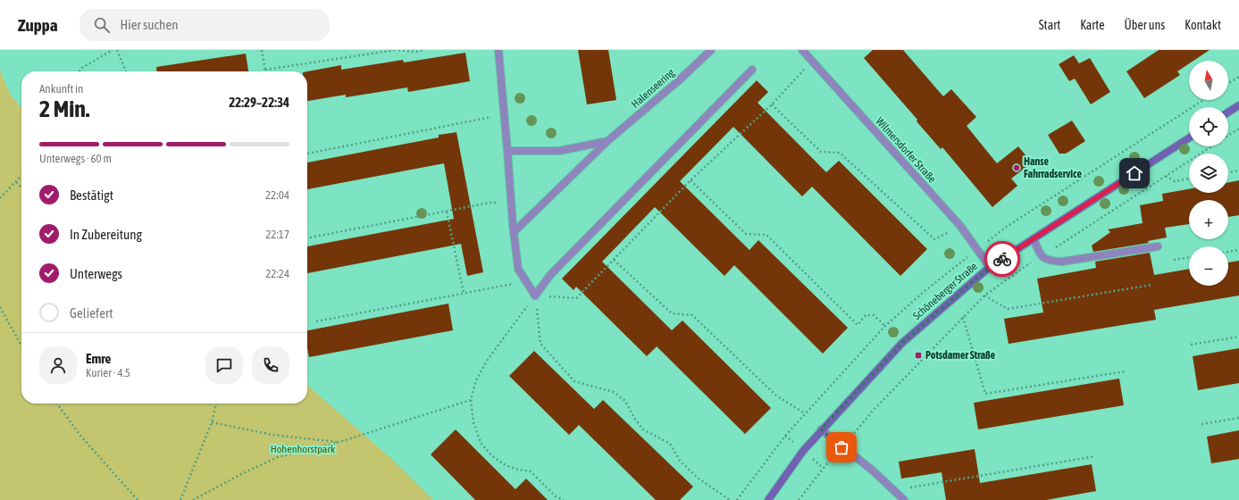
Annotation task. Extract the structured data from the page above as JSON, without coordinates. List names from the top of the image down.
{
  "streets": {
    "street": ["Halenseering", "Wilmersdorfer Straße", "Schöneberger Straße"]
  },
  "crossings": [
    ["Wilmersdorfer Straße", "Schöneberger Straße"]
  ],
  "parks": ["Hohenhorstpark"],
  "places": {
    "other": ["Hanse Fahrradservice"],
    "transit": ["Potsdamer Straße"]
  },
  "north": "top",
  "page": {
    "header": "Zuppa",
    "search": "Hier suchen",
    "nav": [
      "Start",
      "Karte",
      "Über uns",
      "Kontakt"
    ],
    "map_buttons": ["+", "−"],
    "heading": ["2 Min.", "Ankunft in", "22:29–22:34"],
    "panel": ["Emre", "Kurier · 4.5"],
    "bar": "Unterwegs · 60 m",
    "list": [
      ["Bestätigt", "22:04"],
      ["In Zubereitung", "22:17"],
      ["Unterwegs", "22:24"],
      "Geliefert"
    ]
  }
}
